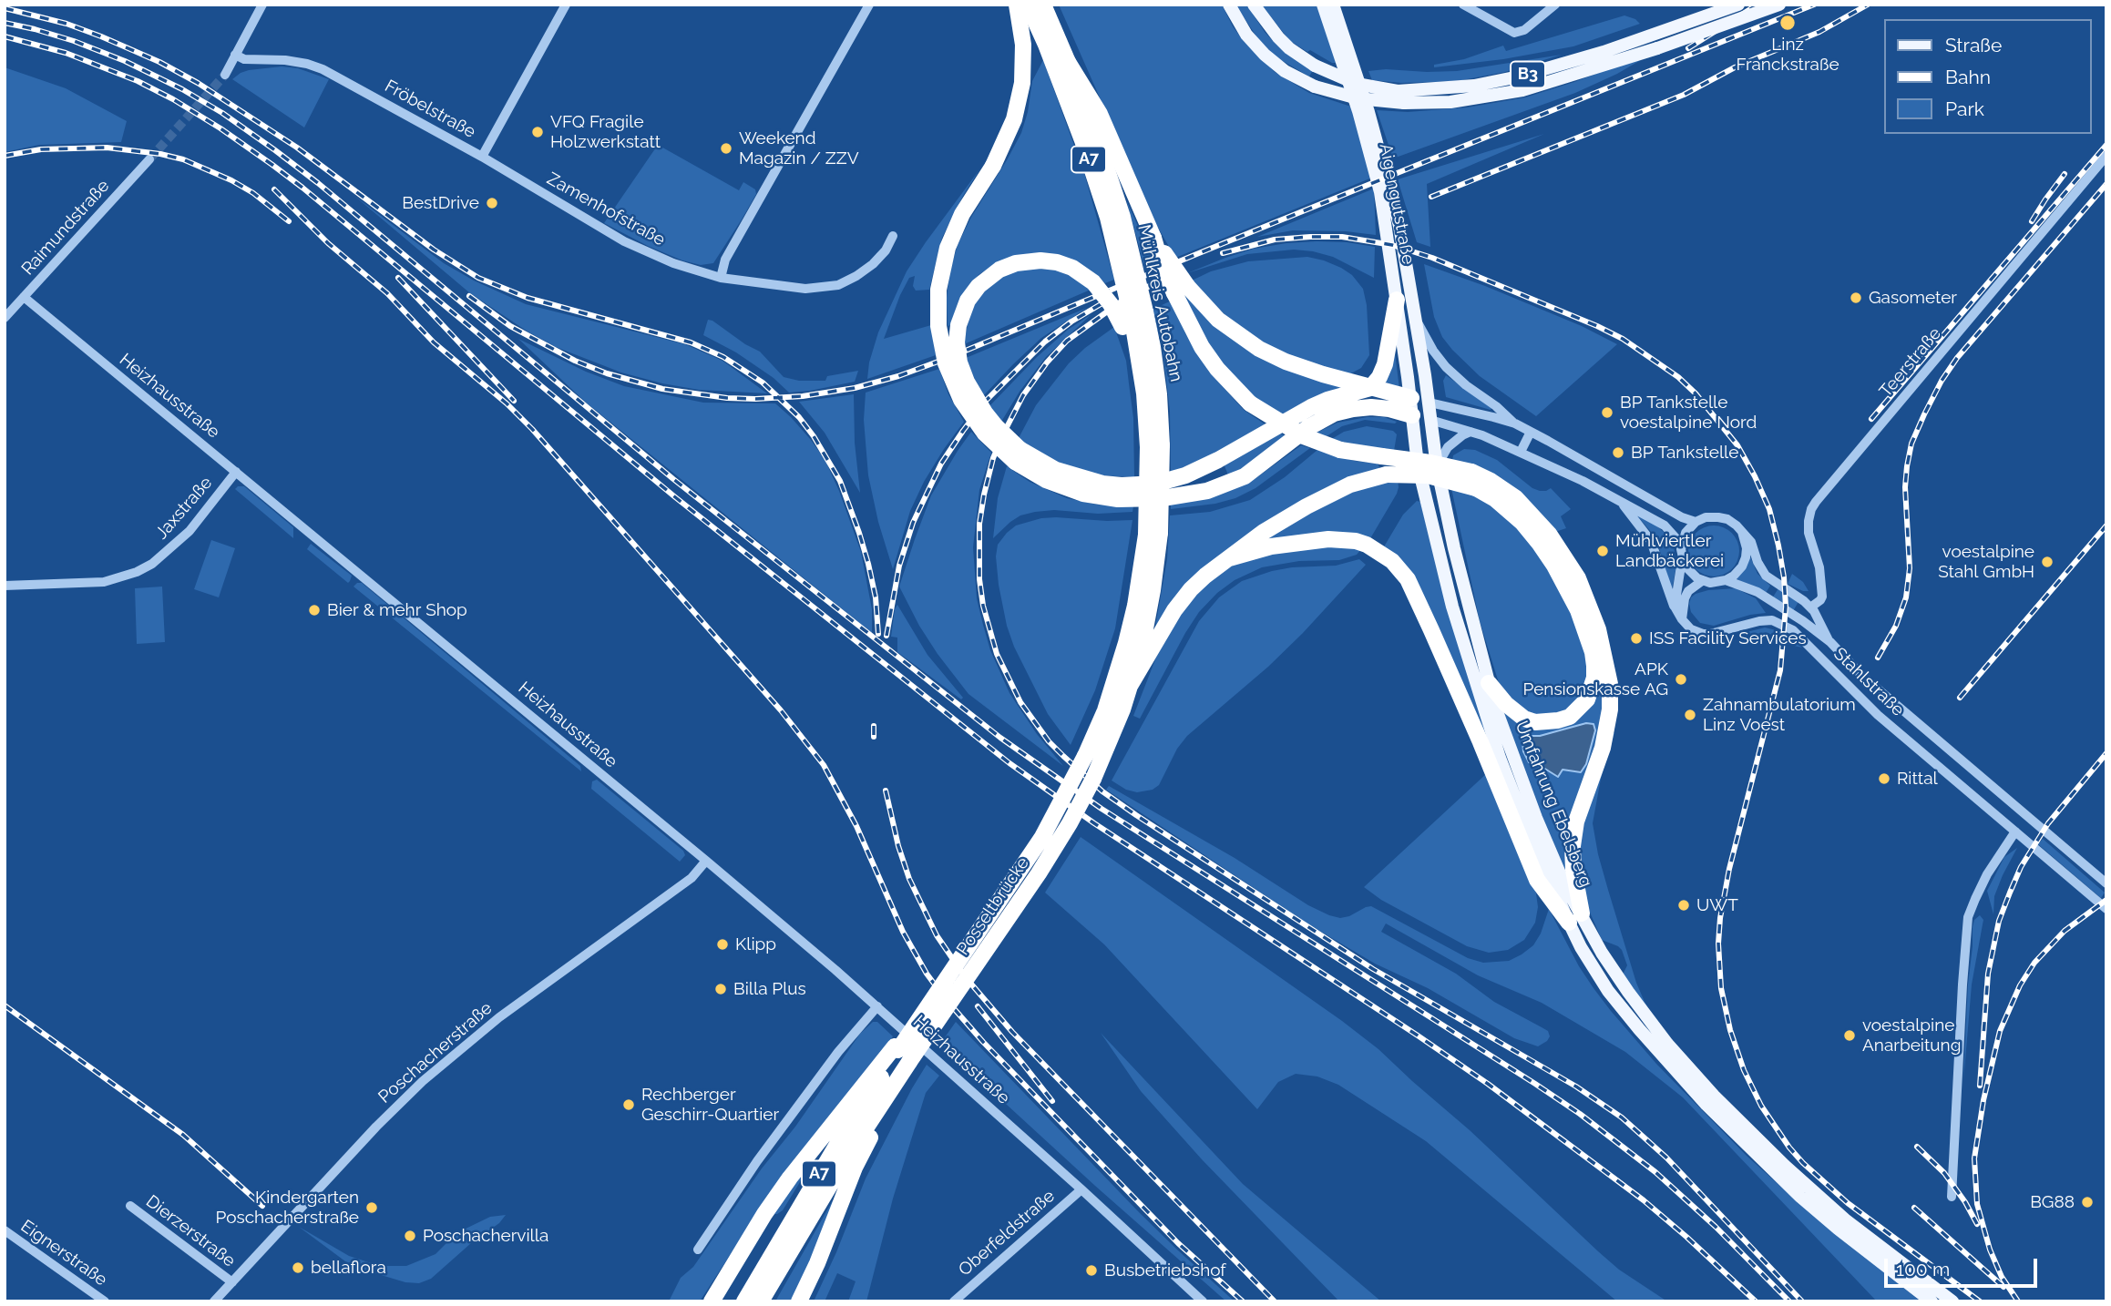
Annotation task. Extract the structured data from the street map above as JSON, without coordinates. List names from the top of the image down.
{
  "streets": {
    "highway": ["A7", "Mühlkreis Autobahn", "Posseltbrücke"],
    "main road": ["B3", "Aigengutstraße", "Umfahrung Ebelsberg"],
    "street": [
      "Fröbelstraße",
      "Zamenhofstraße",
      "Raimundstraße",
      "Teerstraße",
      "Heizhausstraße",
      "Jaxstraße",
      "Stahlstraße",
      "Poschacherstraße",
      "Dierzerstraße",
      "Oberfeldstraße",
      "Eignerstraße"
    ]
  },
  "crossings": [
    ["Fröbelstraße", "Zamenhofstraße"],
    ["A7", "Posseltbrücke"],
    ["Aigengutstraße", "Umfahrung Ebelsberg"],
    ["Raimundstraße", "Heizhausstraße"],
    ["Mühlkreis Autobahn", "Posseltbrücke"],
    ["Heizhausstraße", "Jaxstraße"],
    ["Heizhausstraße", "Poschacherstraße"],
    ["Heizhausstraße", "Oberfeldstraße"],
    ["Poschacherstraße", "Dierzerstraße"]
  ],
  "places": [
    "Linz Franckstraße",
    "VFQ Fragile Holzwerkstatt",
    "Weekend Magazin / ZZV",
    "BestDrive",
    "Gasometer",
    "BP Tankstelle voestalpine Nord",
    "BP Tankstelle",
    "Mühlviertler Landbäckerei",
    "voestalpine Stahl GmbH",
    "Bier & mehr Shop",
    "ISS Facility Services",
    "APK Pensionskasse AG",
    "Zahnambulatorium Linz Voest",
    "Rittal",
    "UWT",
    "Klipp",
    "Billa Plus",
    "voestalpine Anarbeitung",
    "Rechberger Geschirr-Quartier",
    "BG88",
    "Kindergarten Poschacherstraße",
    "Poschachervilla",
    "bellaflora",
    "Busbetriebshof"
  ],
  "legend": ["Straße", "Bahn", "Park"],
  "scale_bar": "100 m"
}
